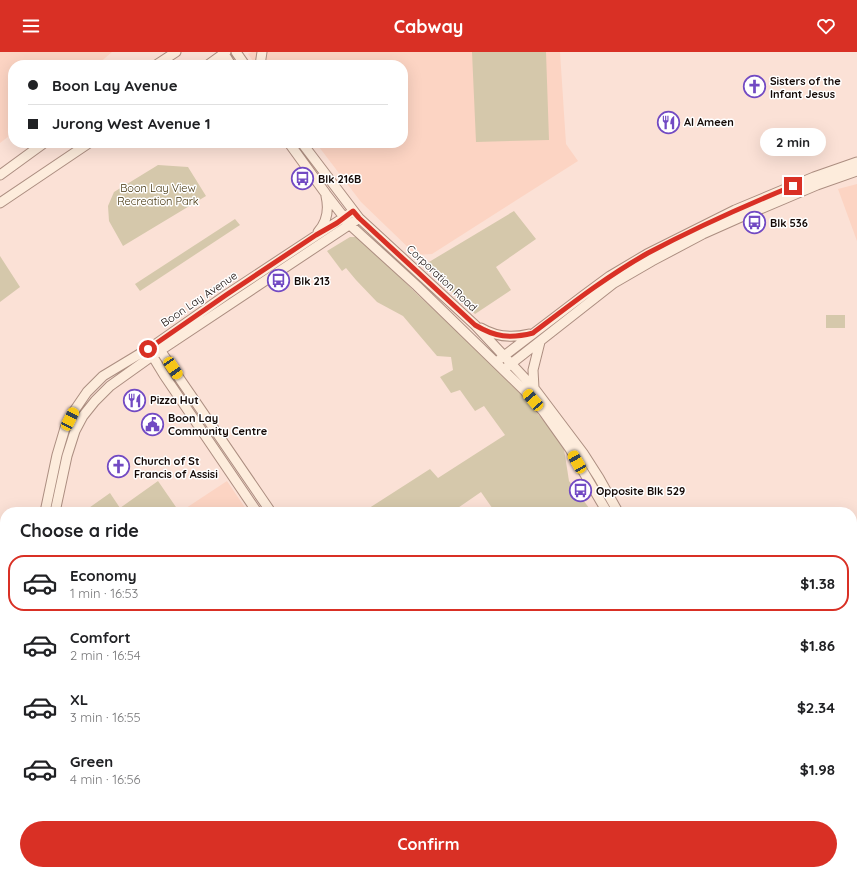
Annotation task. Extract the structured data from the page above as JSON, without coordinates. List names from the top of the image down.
{
  "streets": {
    "street": ["Corporation Road", "Boon Lay Avenue"]
  },
  "crossings": [
    ["Corporation Road", "Boon Lay Avenue"]
  ],
  "parks": ["Boon Lay View Recreation Park"],
  "places": {
    "church": ["Sisters of the Infant Jesus", "Church of St Francis of Assisi"],
    "restaurant": ["Al Ameen", "Pizza Hut"],
    "bus stop": [
      "Blk 216B",
      "Blk 536",
      "Blk 213",
      "Opposite Blk 529"
    ],
    "public building": ["Boon Lay Community Centre"]
  },
  "page": {
    "header": "Cabway",
    "banner": ["Boon Lay Avenue", "Jurong West Avenue 1"],
    "bubble": "2 min",
    "heading": "Choose a ride",
    "list": [
      {
        "name": "Economy",
        "note": "1 min · 16:53",
        "value": "$1.38"
      },
      {
        "name": "Comfort",
        "note": "2 min · 16:54",
        "value": "$1.86"
      },
      {
        "name": "XL",
        "note": "3 min · 16:55",
        "value": "$2.34"
      },
      {
        "name": "Green",
        "note": "4 min · 16:56",
        "value": "$1.98"
      }
    ],
    "buttons": "Confirm"
  }
}
